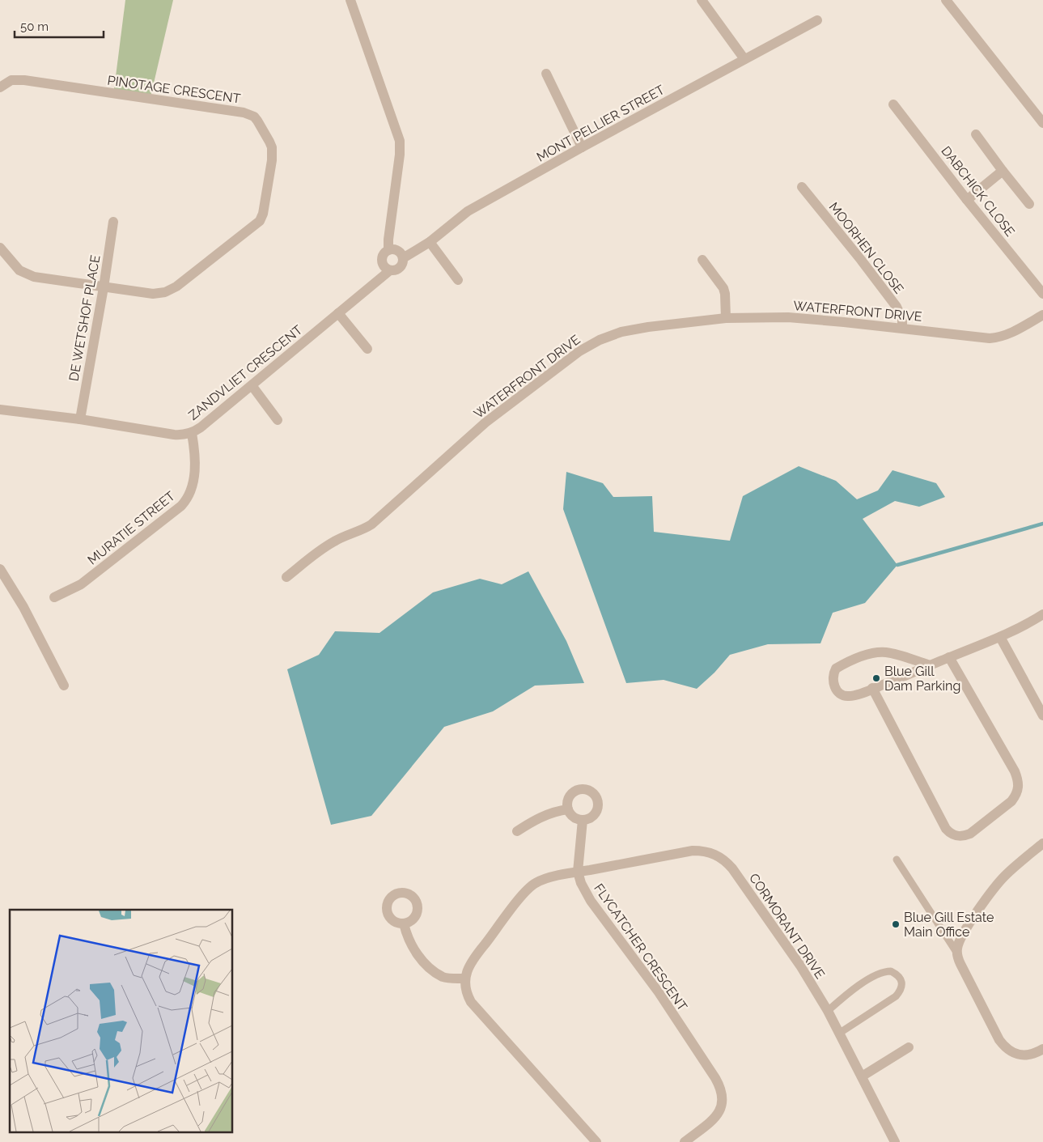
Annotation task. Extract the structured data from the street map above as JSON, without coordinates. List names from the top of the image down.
{
  "streets": {
    "street": [
      "PINOTAGE CRESCENT",
      "MONT PELLIER STREET",
      "DABCHICK CLOSE",
      "MOORHEN CLOSE",
      "WATERFRONT DRIVE",
      "DE WETSHOF PLACE",
      "ZANDVLIET CRESCENT",
      "MURATIE STREET",
      "CORMORANT DRIVE",
      "FLYCATCHER CRESCENT"
    ]
  },
  "crossings": [
    ["PINOTAGE CRESCENT", "DE WETSHOF PLACE"],
    ["MONT PELLIER STREET", "ZANDVLIET CRESCENT"],
    ["MOORHEN CLOSE", "WATERFRONT DRIVE"],
    ["DE WETSHOF PLACE", "ZANDVLIET CRESCENT"],
    ["ZANDVLIET CRESCENT", "MURATIE STREET"],
    ["CORMORANT DRIVE", "FLYCATCHER CRESCENT"]
  ],
  "places": ["Blue Gill Dam Parking", "Blue Gill Estate Main Office"],
  "scale_bar": "50 m"
}
